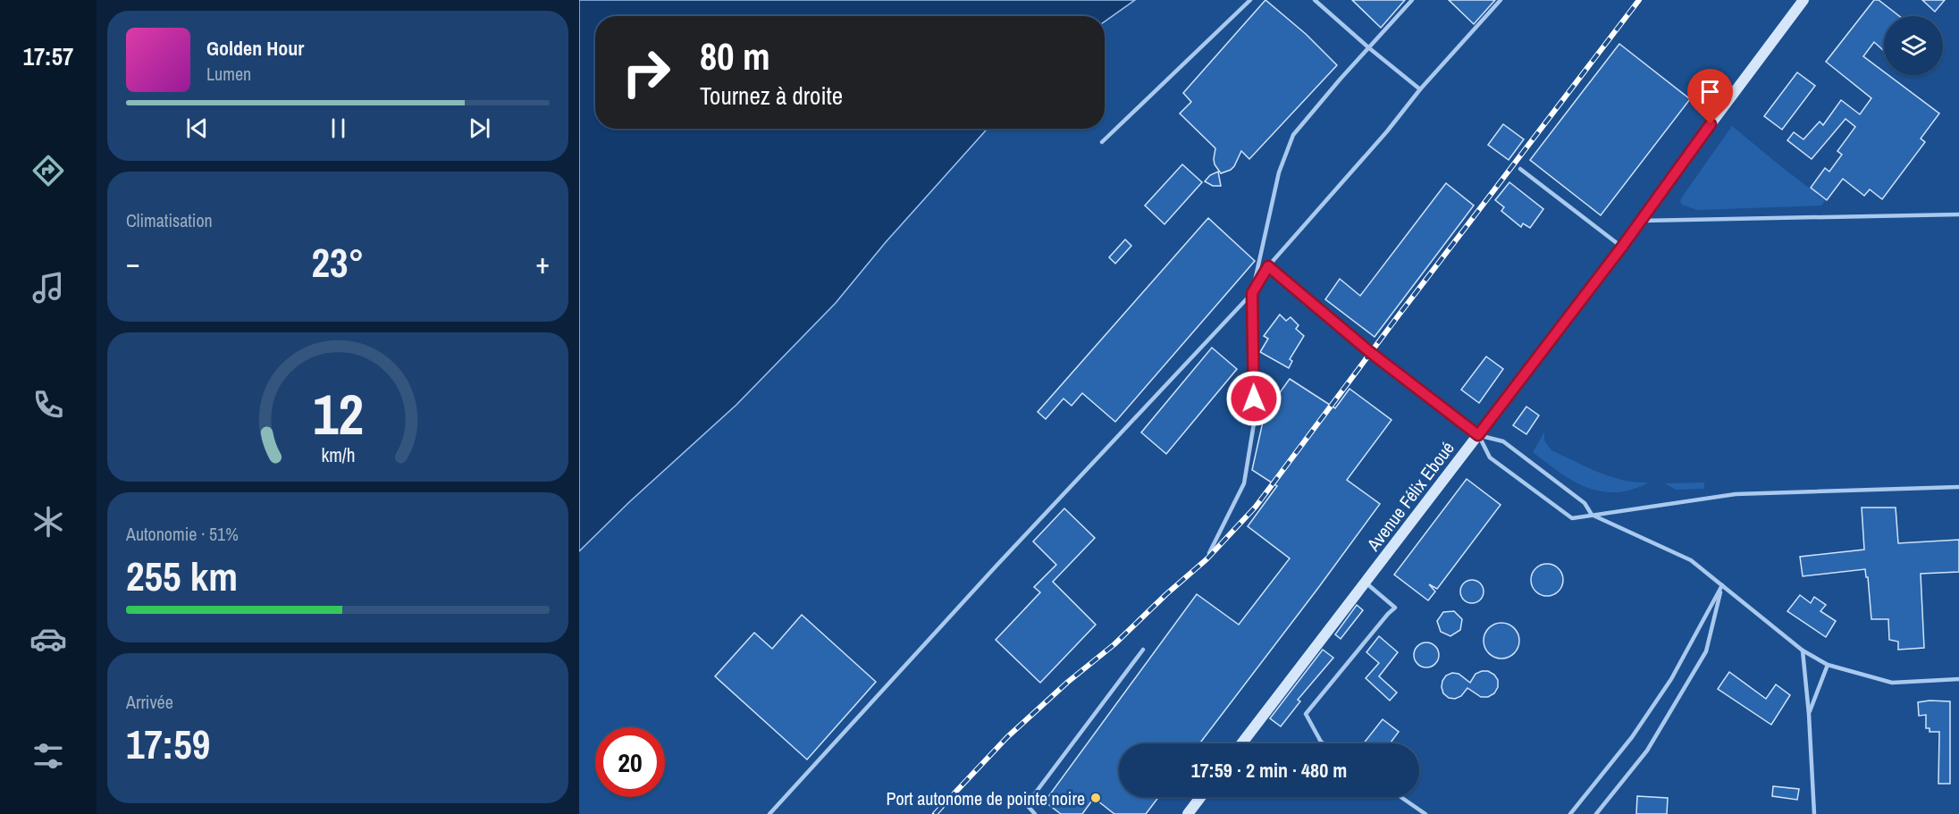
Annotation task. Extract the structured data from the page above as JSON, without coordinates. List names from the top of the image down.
{
  "streets": {
    "street": ["Avenue Félix Eboué"]
  },
  "places": ["Port autonome de pointe noire"],
  "page": {
    "tabs": "17:57",
    "turn": ["80 m", "Tournez à droite"],
    "song": ["Golden Hour", "Lumen"],
    "tile": [
      "Climatisation",
      ["Autonomie · 51%", "255 km"],
      ["Arrivée", "17:59"]
    ],
    "heat": ["−", "23°", "+"],
    "limit": "20",
    "trip": "17:59 · 2 min · 480 m",
    "gauge": ["12", "km/h"]
  }
}
